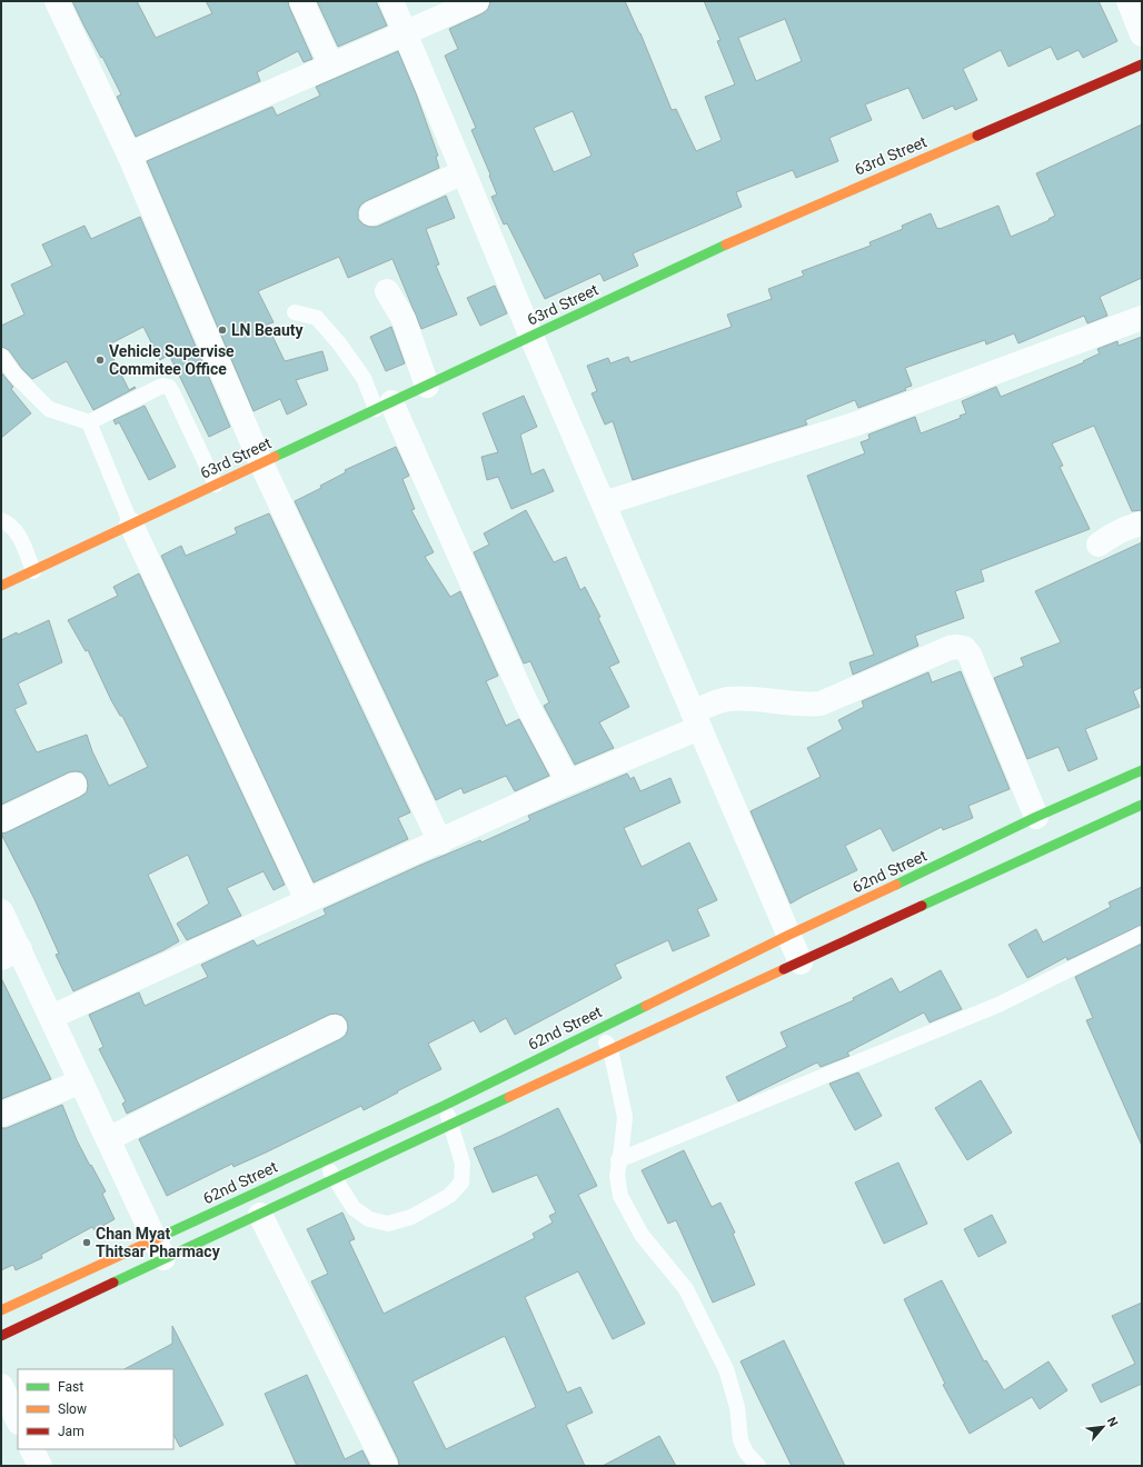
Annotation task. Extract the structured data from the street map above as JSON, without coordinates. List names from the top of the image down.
{
  "streets": {
    "main road": ["63rd Street", "62nd Street"]
  },
  "places": ["LN Beauty", "Vehicle Supervise Commitee Office", "Chan Myat Thitsar Pharmacy"],
  "legend": ["Fast", "Slow", "Jam"],
  "north": "top right"
}
